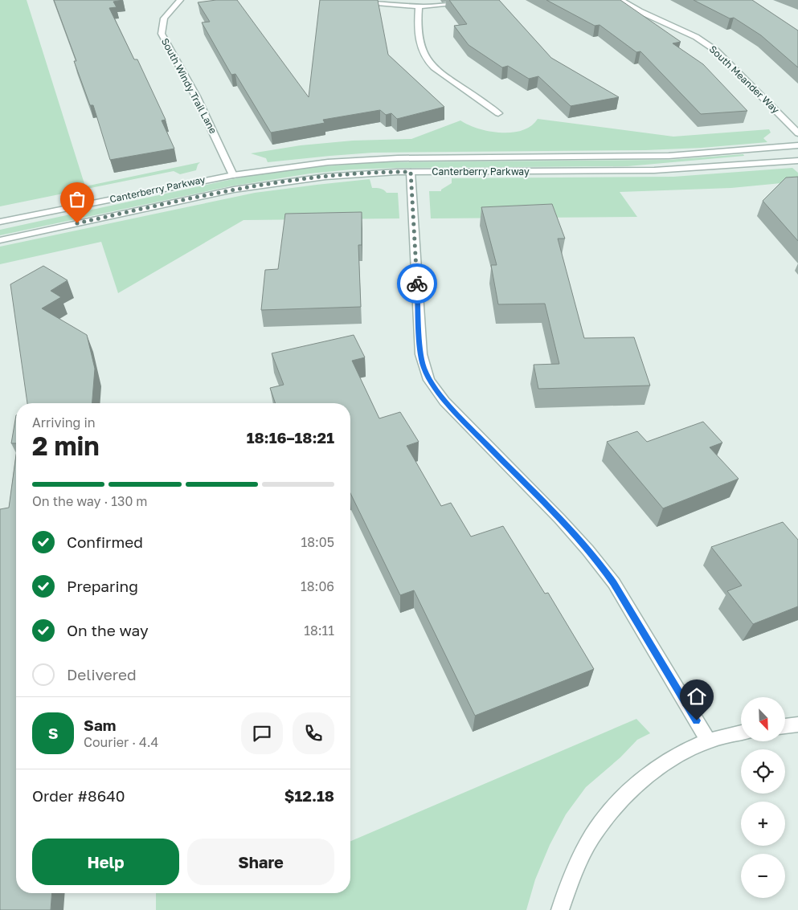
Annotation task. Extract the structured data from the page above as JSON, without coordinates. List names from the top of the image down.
{
  "streets": {
    "street": ["South Meander Way", "South Windy Trail Lane", "Canterberry Parkway"]
  },
  "crossings": [
    ["South Windy Trail Lane", "Canterberry Parkway"]
  ],
  "north": "bottom right",
  "page": {
    "heading": ["2 min", "Arriving in", "18:16–18:21"],
    "panel": [
      "Sam",
      "Courier · 4.4",
      "Order #8640",
      "$12.18"
    ],
    "bar": "On the way · 130 m",
    "list": [
      ["Confirmed", "18:05"],
      ["Preparing", "18:06"],
      ["On the way", "18:11"],
      "Delivered"
    ],
    "map_buttons": ["+", "−"],
    "round": "S",
    "buttons": ["Help", "Share"]
  }
}
